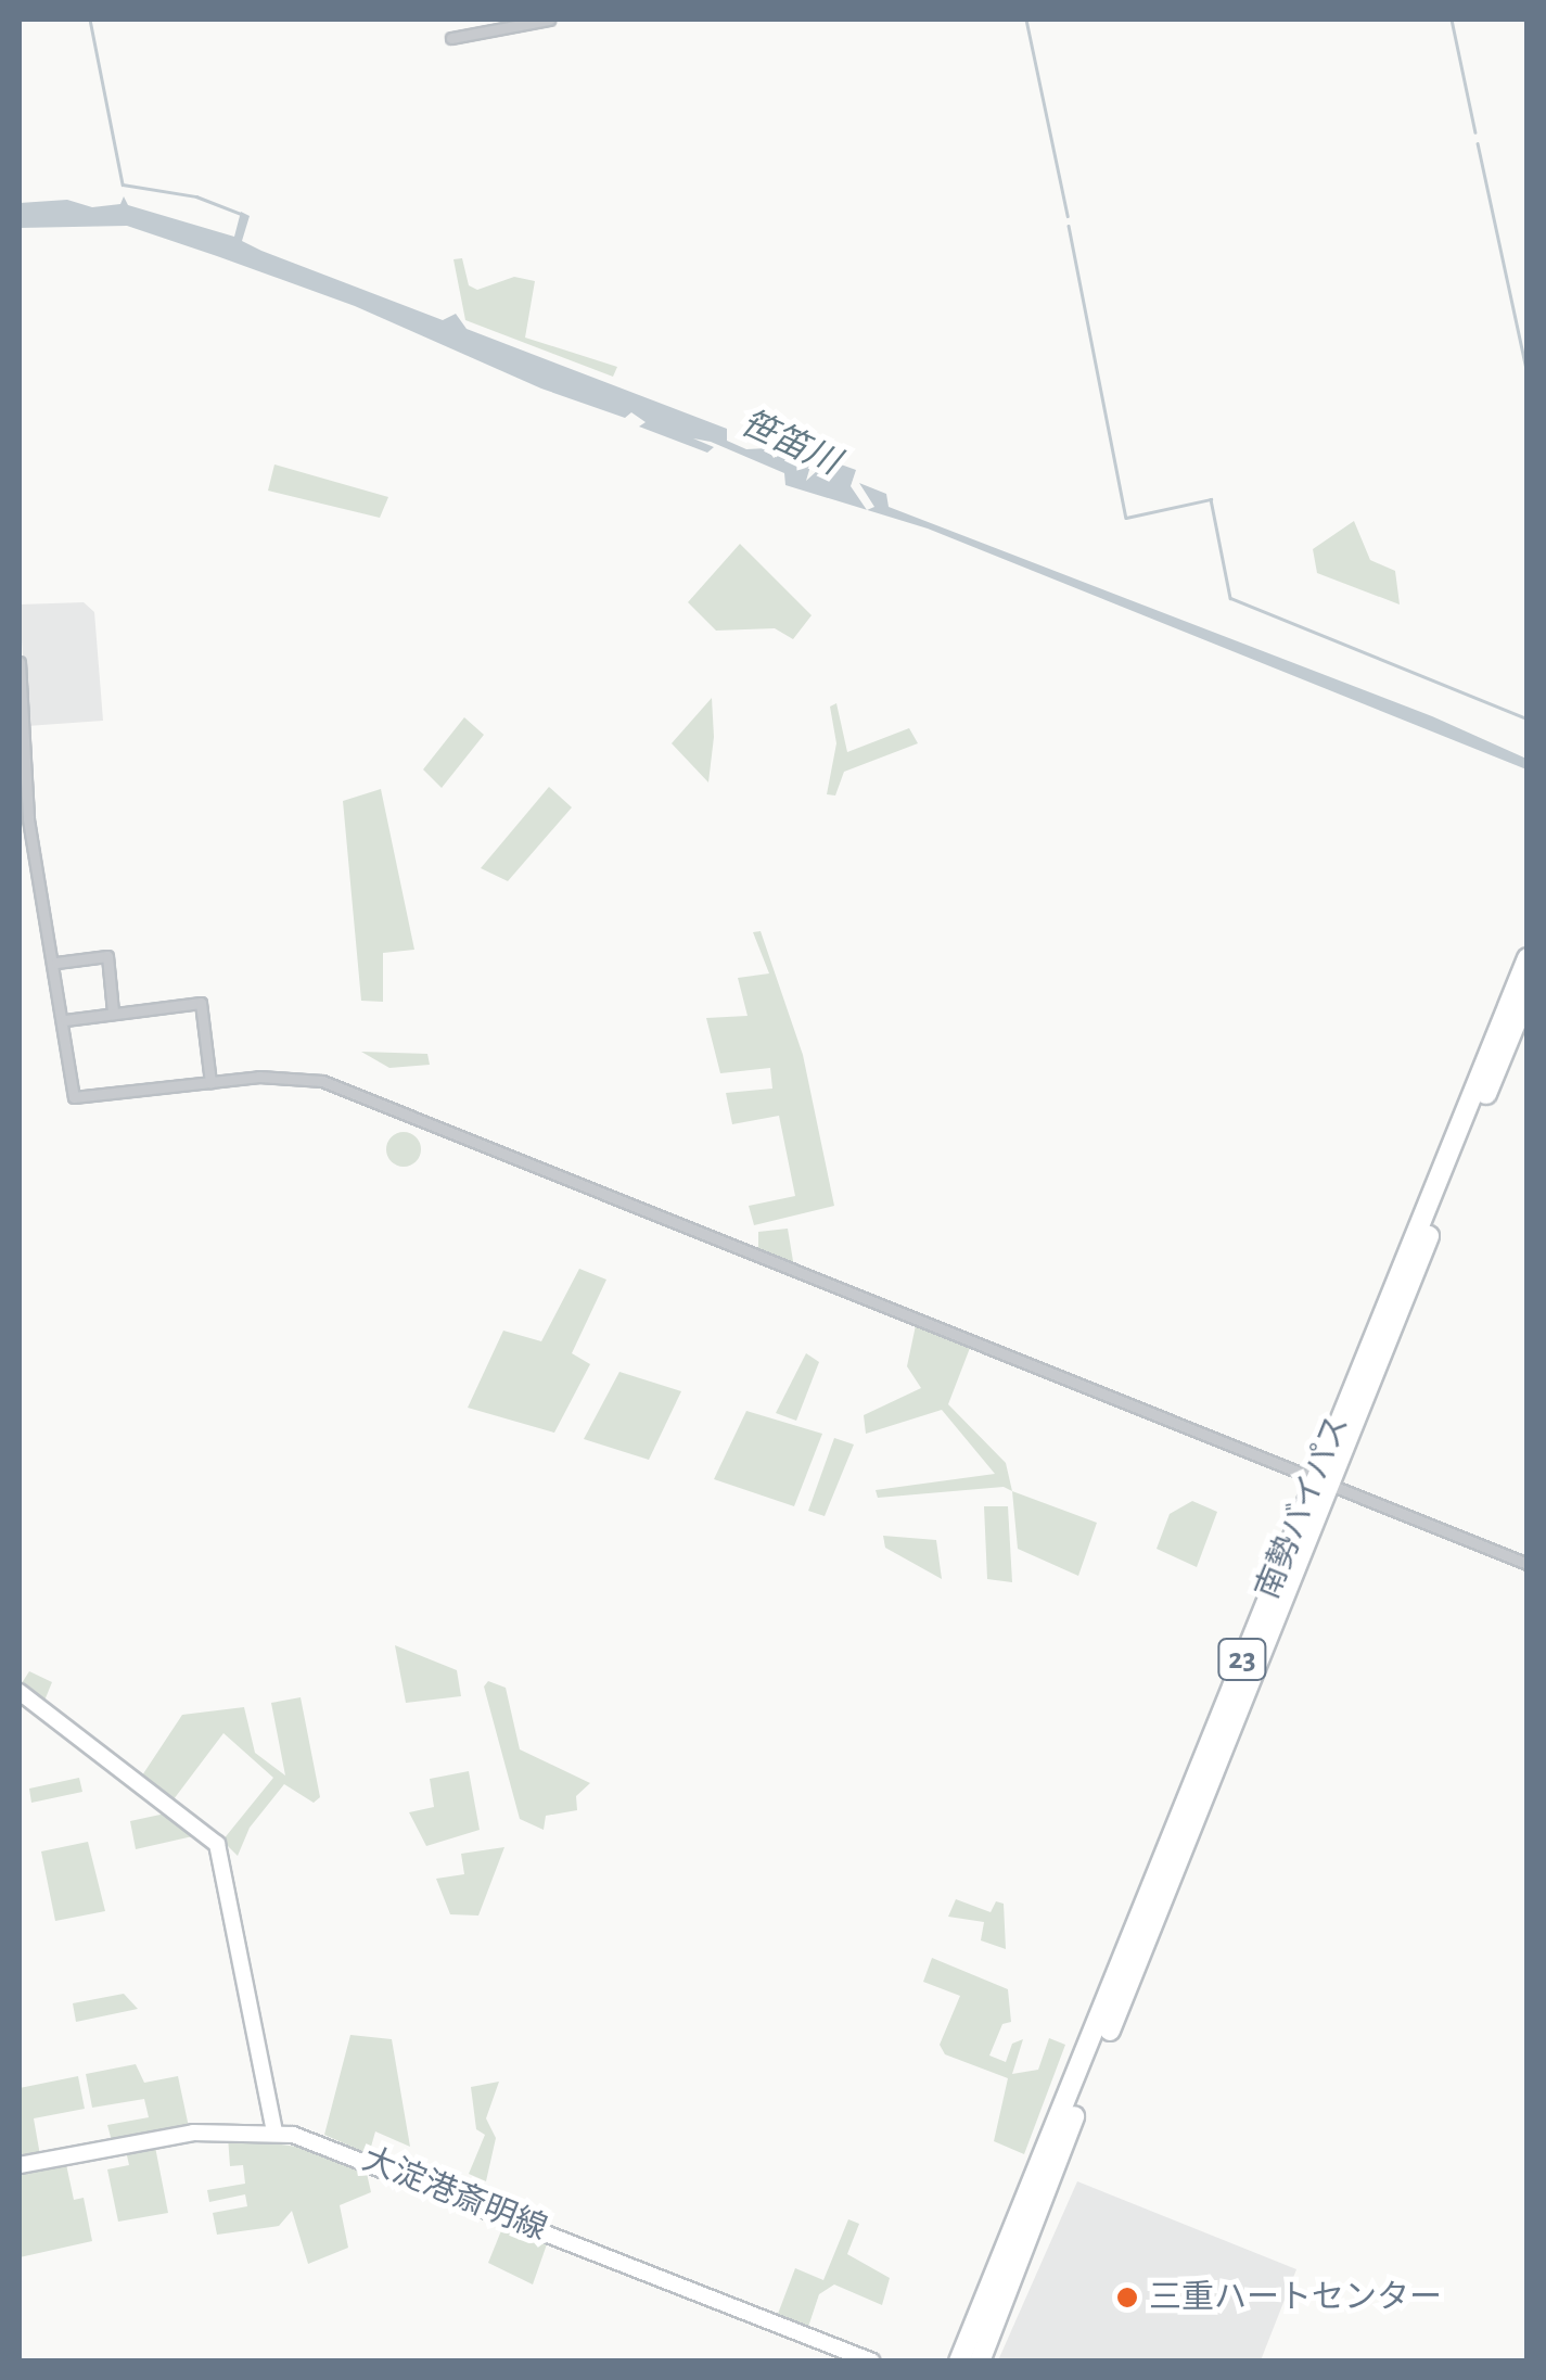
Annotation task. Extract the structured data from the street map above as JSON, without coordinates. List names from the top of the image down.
{
  "streets": {
    "highway": ["南勢バイパス", "23"],
    "main road": ["大淀港斎明線"]
  },
  "water": ["笹笛川"],
  "places": ["三重ハートセンター"]
}
